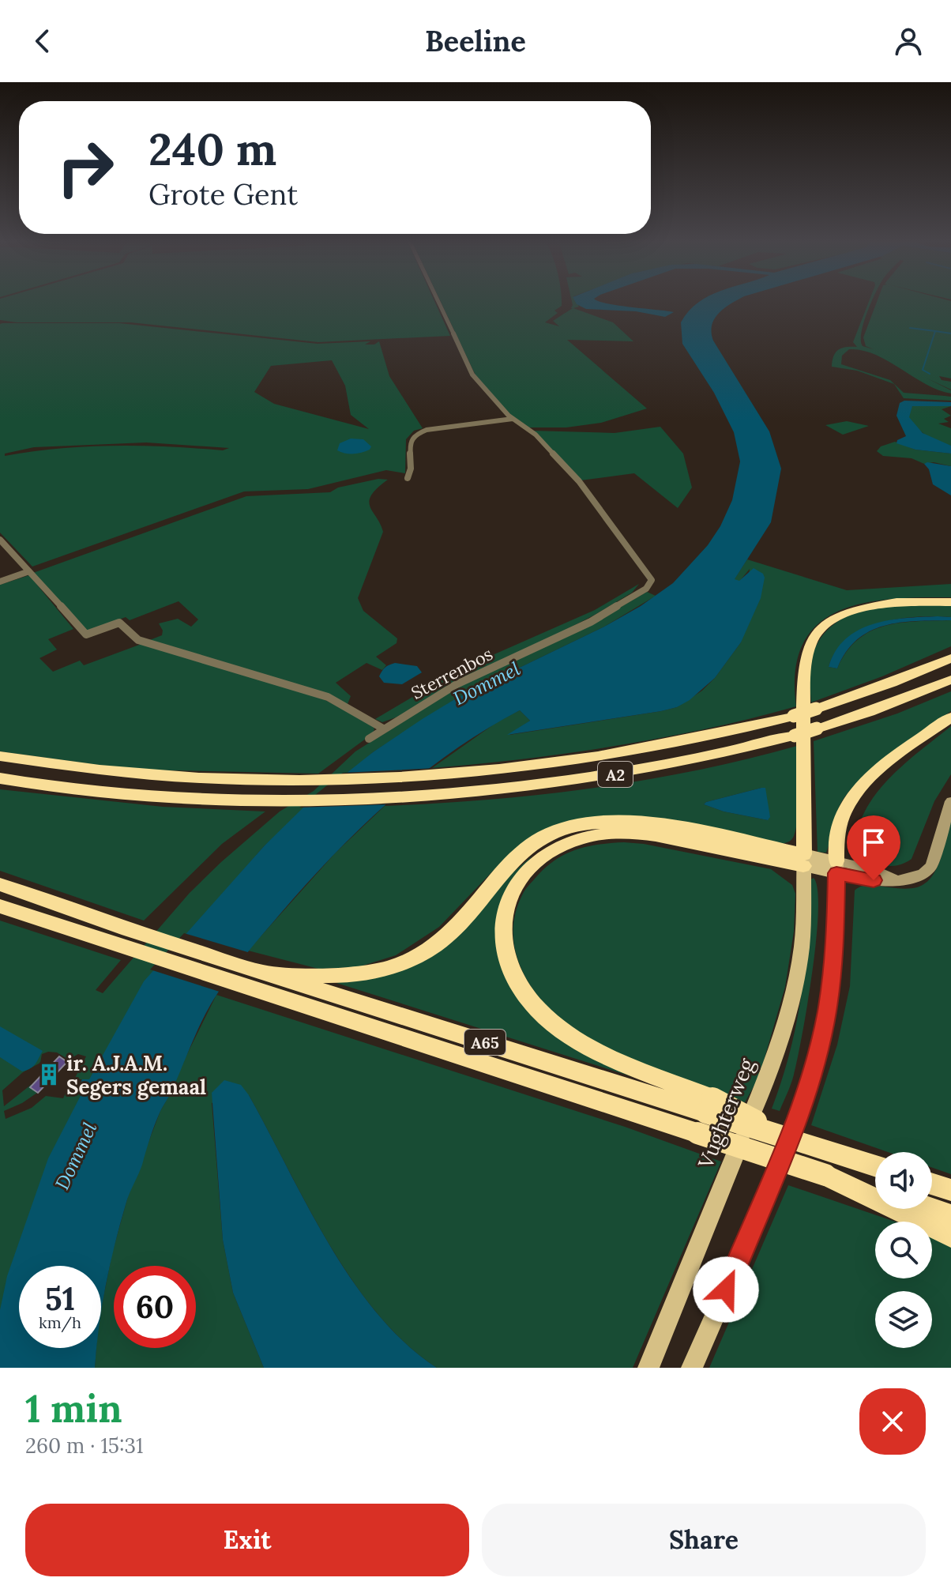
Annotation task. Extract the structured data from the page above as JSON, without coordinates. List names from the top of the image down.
{
  "streets": {
    "highway": ["A2", "A65"],
    "main road": ["Vughterweg"],
    "street": ["Sterrenbos"]
  },
  "crossings": [
    ["A65", "Vughterweg"]
  ],
  "water": ["Dommel"],
  "places": {
    "building": ["ir. A.J.A.M. Segers gemaal"]
  },
  "page": {
    "header": "Beeline",
    "turn": ["240 m", "Grote Gent"],
    "speed": "51 km/h",
    "limit": "60",
    "heading": ["1 min", "260 m · 15:31"],
    "buttons": ["Exit", "Share"]
  }
}
